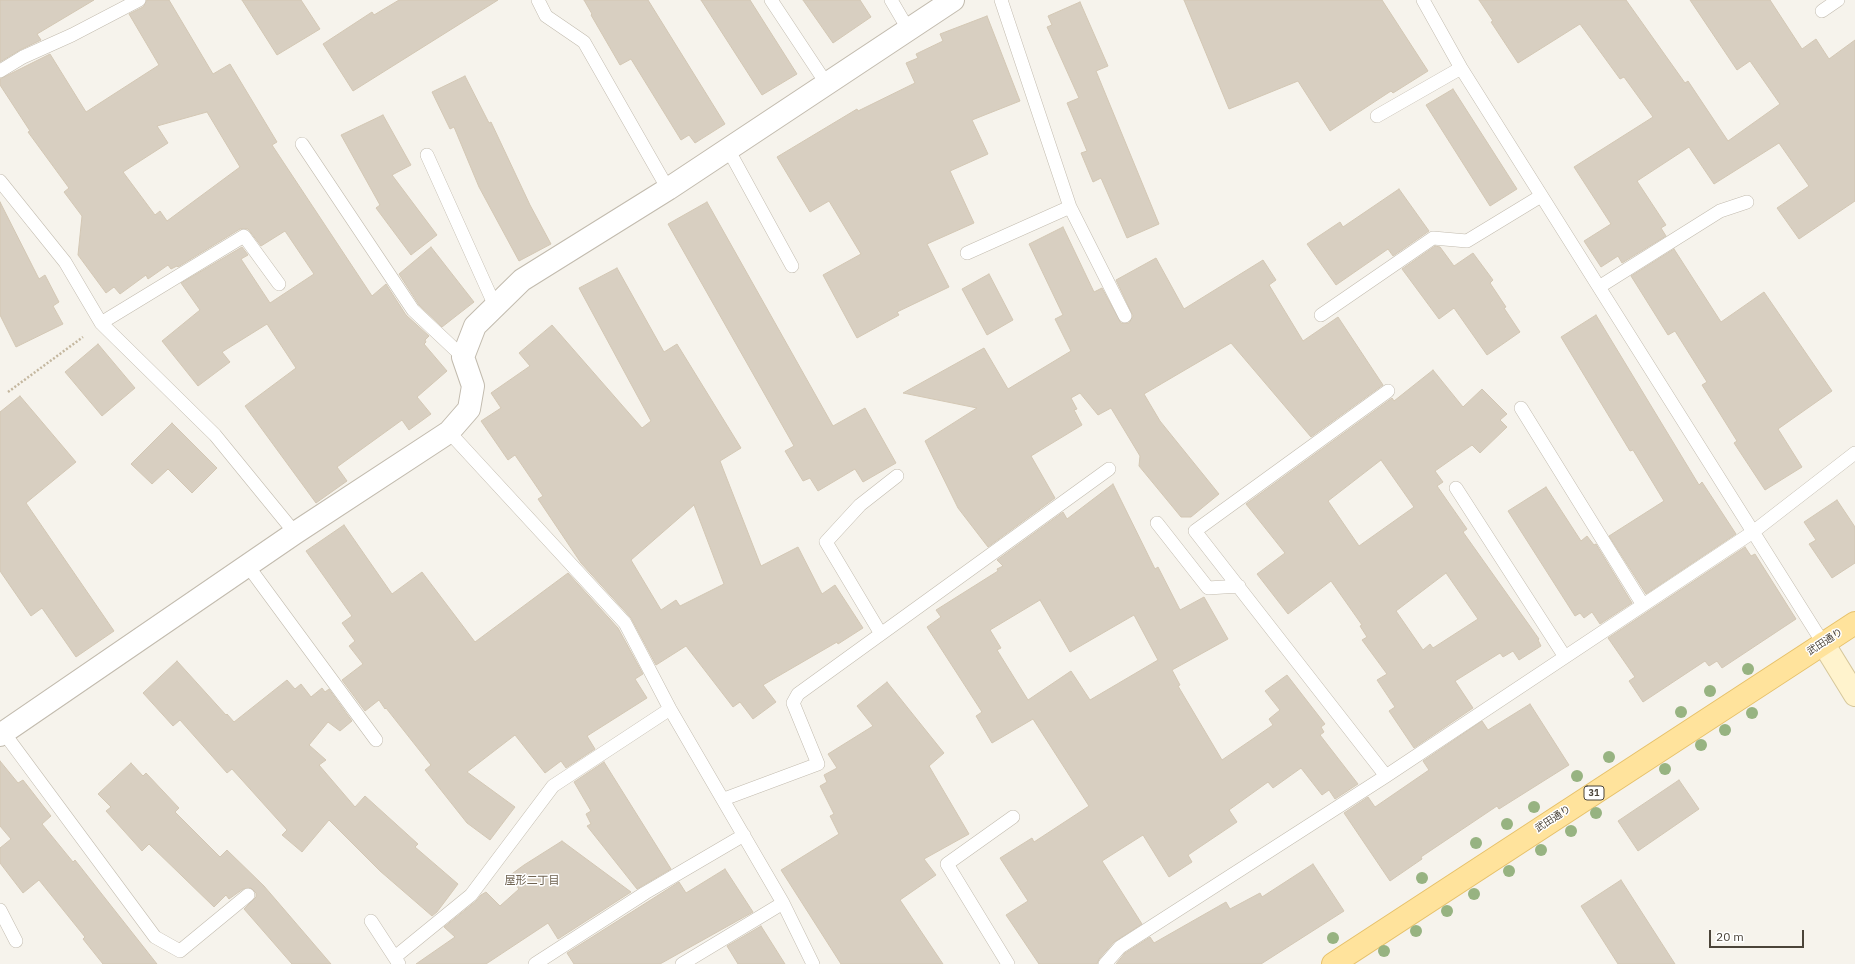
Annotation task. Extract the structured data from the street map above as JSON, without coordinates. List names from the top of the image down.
{
  "streets": {
    "main road": ["武田通り", "31"]
  },
  "districts": ["屋形二丁目"],
  "scale_bar": "20 m"
}
